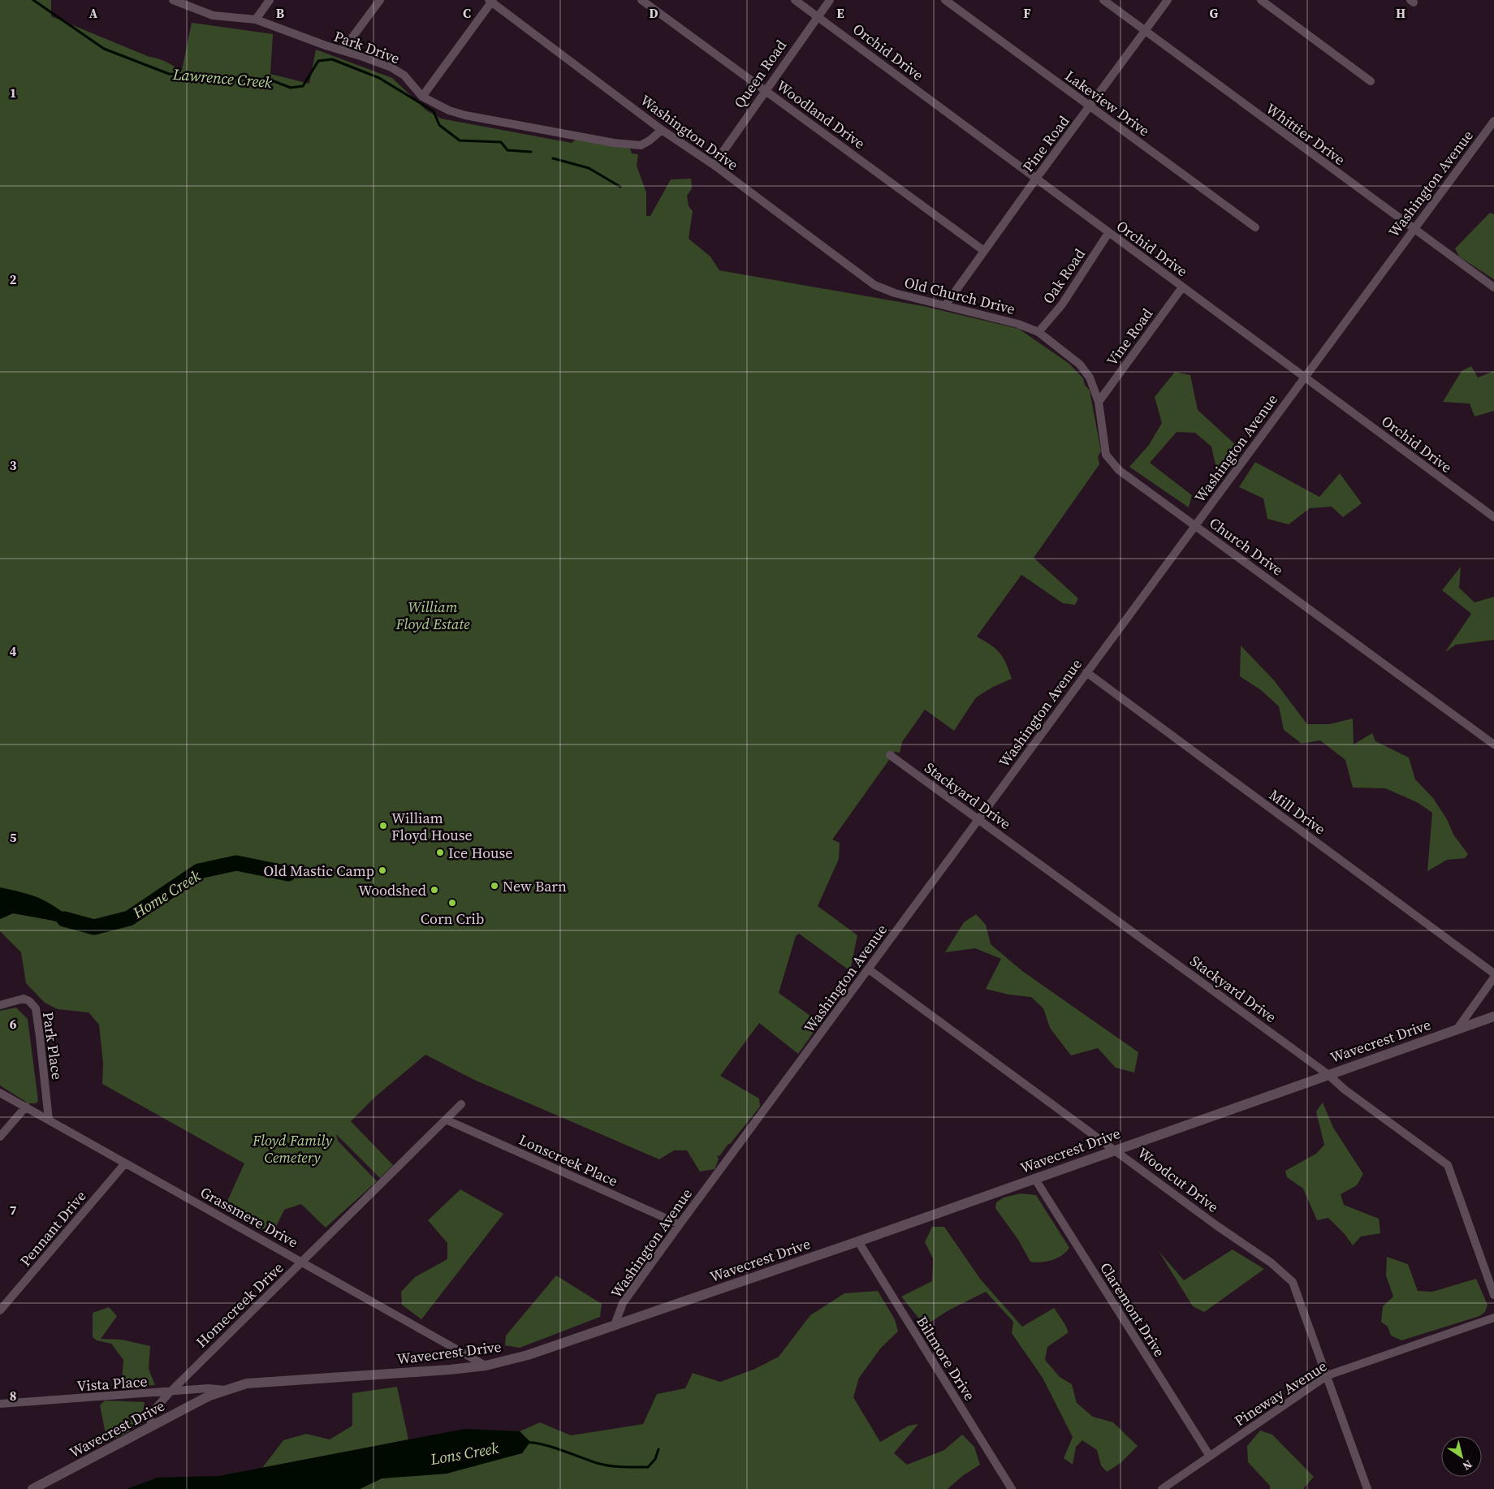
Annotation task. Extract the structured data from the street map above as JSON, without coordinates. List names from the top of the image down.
{
  "streets": {
    "street": [
      "Park Drive",
      "Orchid Drive",
      "Queen Road",
      "Lakeview Drive",
      "Woodland Drive",
      "Washington Drive",
      "Whittier Drive",
      "Pine Road",
      "Washington Avenue",
      "Oak Road",
      "Old Church Drive",
      "Vine Road",
      "Church Drive",
      "Stackyard Drive",
      "Mill Drive",
      "Wavecrest Drive",
      "Park Place",
      "Lonscreek Place",
      "Woodcut Drive",
      "Grassmere Drive",
      "Pennant Drive",
      "Homecreek Drive",
      "Claremont Drive",
      "Biltmore Drive",
      "Vista Place",
      "Pineway Avenue"
    ]
  },
  "crossings": [
    ["Park Drive", "Washington Drive"],
    ["Orchid Drive", "Queen Road"],
    ["Orchid Drive", "Pine Road"],
    ["Orchid Drive", "Washington Avenue"],
    ["Orchid Drive", "Oak Road"],
    ["Orchid Drive", "Vine Road"],
    ["Queen Road", "Woodland Drive"],
    ["Queen Road", "Washington Drive"],
    ["Lakeview Drive", "Pine Road"],
    ["Woodland Drive", "Pine Road"],
    ["Washington Drive", "Old Church Drive"],
    ["Whittier Drive", "Pine Road"],
    ["Whittier Drive", "Washington Avenue"],
    ["Pine Road", "Old Church Drive"],
    ["Washington Avenue", "Church Drive"],
    ["Washington Avenue", "Stackyard Drive"],
    ["Washington Avenue", "Mill Drive"],
    ["Washington Avenue", "Wavecrest Drive"],
    ["Washington Avenue", "Lonscreek Place"],
    ["Washington Avenue", "Woodcut Drive"],
    ["Oak Road", "Old Church Drive"],
    ["Oak Road", "Church Drive"],
    ["Old Church Drive", "Church Drive"],
    ["Vine Road", "Church Drive"],
    ["Stackyard Drive", "Wavecrest Drive"],
    ["Wavecrest Drive", "Woodcut Drive"],
    ["Wavecrest Drive", "Grassmere Drive"],
    ["Wavecrest Drive", "Homecreek Drive"],
    ["Wavecrest Drive", "Claremont Drive"],
    ["Wavecrest Drive", "Biltmore Drive"],
    ["Wavecrest Drive", "Vista Place"],
    ["Park Place", "Grassmere Drive"],
    ["Lonscreek Place", "Homecreek Drive"],
    ["Woodcut Drive", "Pineway Avenue"],
    ["Grassmere Drive", "Pennant Drive"],
    ["Grassmere Drive", "Homecreek Drive"],
    ["Homecreek Drive", "Vista Place"],
    ["Claremont Drive", "Pineway Avenue"]
  ],
  "water": ["Lawrence Creek", "Home Creek", "Lons Creek"],
  "parks": ["William Floyd Estate", "Floyd Family Cemetery"],
  "places": [
    "William Floyd House",
    "Ice House",
    "Old Mastic Camp",
    "New Barn",
    "Woodshed",
    "Corn Crib"
  ],
  "north": "bottom right",
  "grid": {
    "columns": [
      "A",
      "B",
      "C",
      "D",
      "E",
      "F",
      "G",
      "H"
    ],
    "rows": [
      "1",
      "2",
      "3",
      "4",
      "5",
      "6",
      "7",
      "8"
    ]
  }
}
